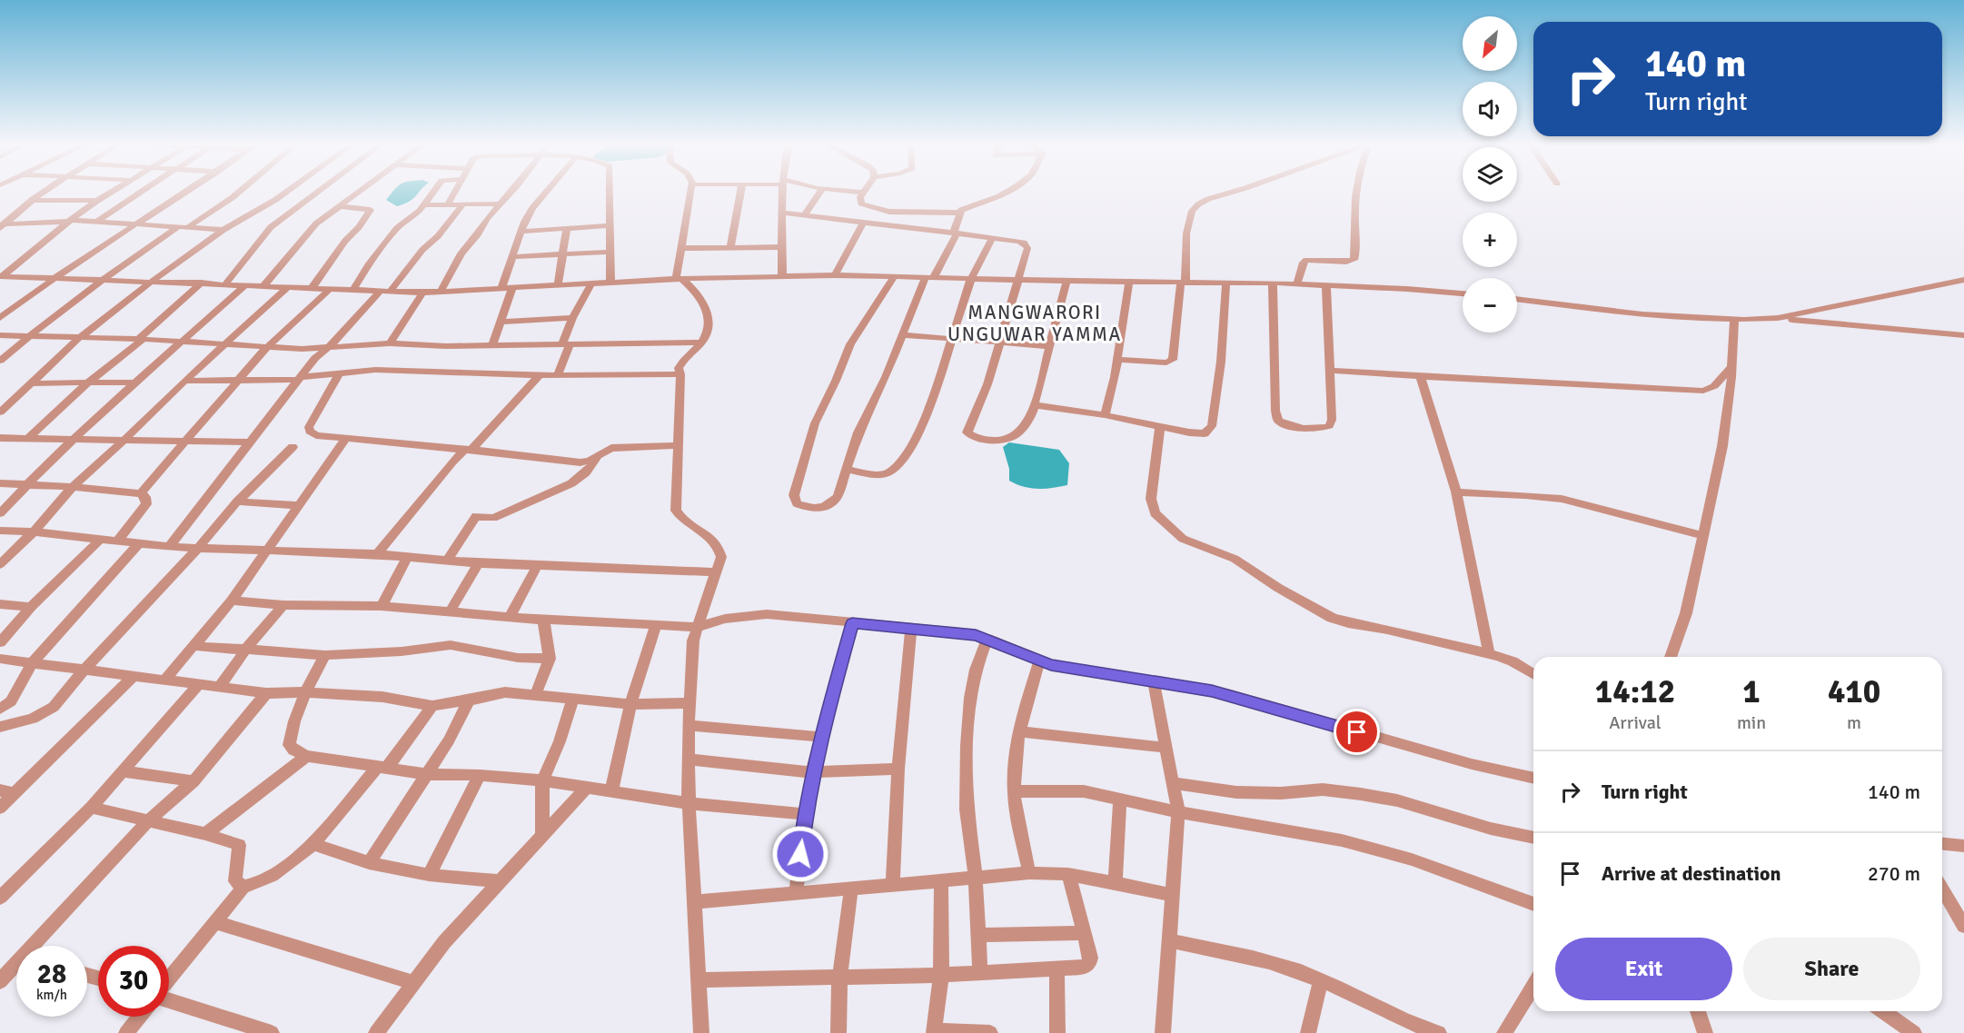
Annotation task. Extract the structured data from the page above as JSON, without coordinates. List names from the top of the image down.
{
  "districts": ["MANGWARORI UNGUWAR YAMMA"],
  "north": "bottom left",
  "page": {
    "map_buttons": ["+", "−"],
    "turn": ["140 m", "Turn right"],
    "eta": [
      "14:12",
      "Arrival",
      "1",
      "min",
      "410",
      "m"
    ],
    "list": [
      {
        "name": "Turn right",
        "value": "140 m"
      },
      {
        "name": "Arrive at destination",
        "value": "270 m"
      }
    ],
    "buttons": ["Exit", "Share"],
    "speed": "28 km/h",
    "limit": "30"
  }
}
